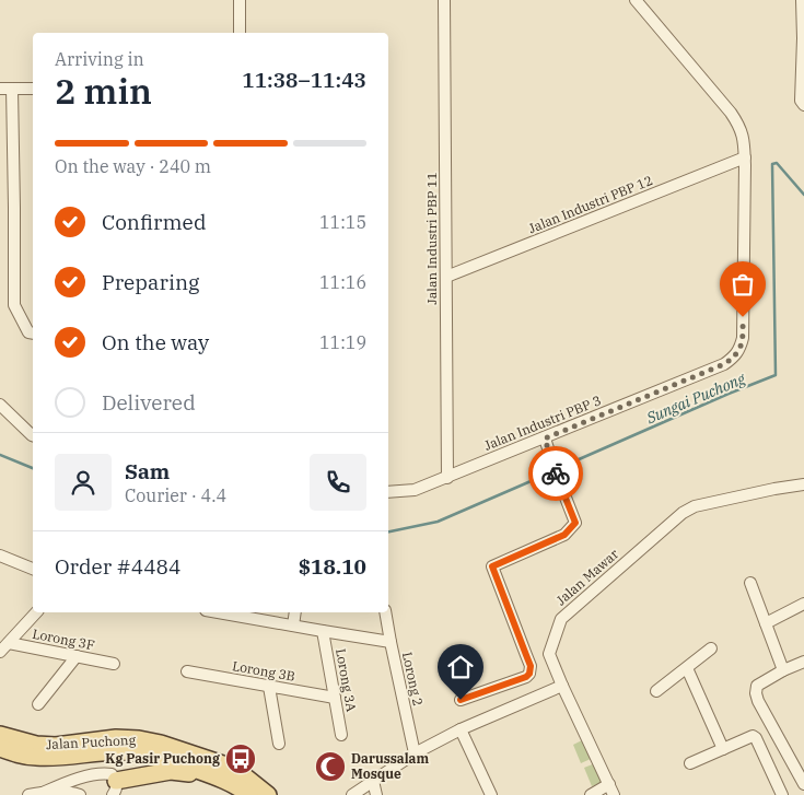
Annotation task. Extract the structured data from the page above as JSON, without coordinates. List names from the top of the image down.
{
  "streets": {
    "main road": ["Jalan Puchong"],
    "street": [
      "Jalan Industri PBP 12",
      "Jalan Industri PBP 11",
      "Jalan Industri PBP 3",
      "Jalan Mawar",
      "Lorong 3F",
      "Lorong 3B",
      "Lorong 2",
      "Lorong 3A"
    ]
  },
  "crossings": [
    ["Jalan Industri PBP 12", "Jalan Industri PBP 11"],
    ["Jalan Industri PBP 12", "Jalan Industri PBP 3"],
    ["Jalan Industri PBP 11", "Jalan Industri PBP 3"],
    ["Lorong 3B", "Lorong 3A"]
  ],
  "water": ["Sungai Puchong"],
  "places": {
    "bus stop": ["Kg Pasir Puchong"],
    "mosque": ["Darussalam Mosque"]
  },
  "page": {
    "heading": ["2 min", "Arriving in", "11:38–11:43"],
    "panel": [
      "Sam",
      "Courier · 4.4",
      "Order #4484",
      "$18.10"
    ],
    "bar": "On the way · 240 m",
    "list": [
      ["Confirmed", "11:15"],
      ["Preparing", "11:16"],
      ["On the way", "11:19"],
      "Delivered"
    ]
  }
}
